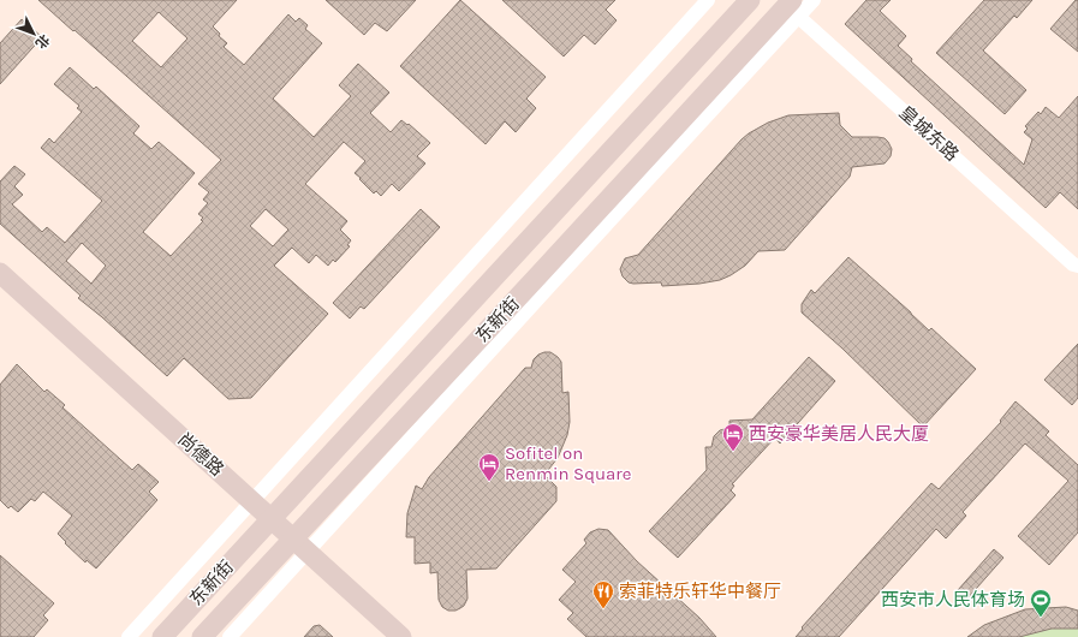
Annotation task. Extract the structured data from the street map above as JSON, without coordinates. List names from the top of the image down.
{
  "streets": {
    "main road": ["东新街", "尚德路"],
    "street": ["皇城东路"]
  },
  "crossings": [
    ["皇城东路", "东新街"],
    ["东新街", "尚德路"]
  ],
  "places": {
    "hotel": ["西安豪华美居人民大厦", "Sofitel on Renmin Square"],
    "restaurant": ["索菲特乐轩华中餐厅"],
    "sports": ["西安市人民体育场"]
  },
  "north": "bottom right"
}
